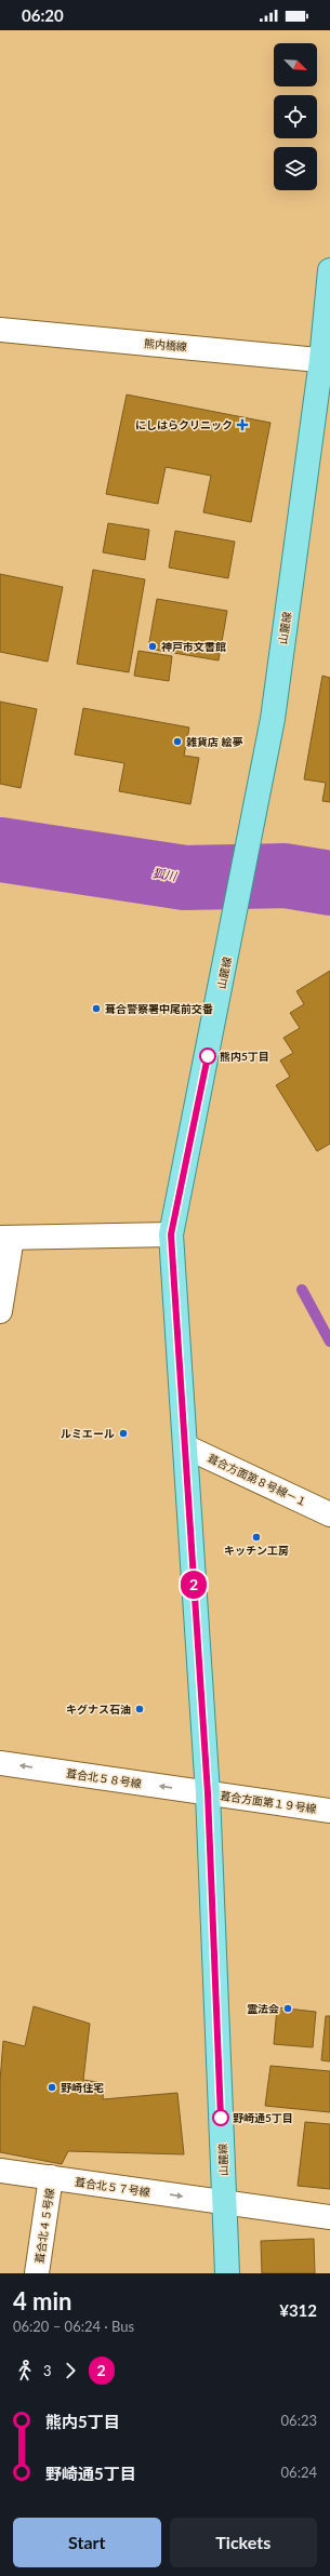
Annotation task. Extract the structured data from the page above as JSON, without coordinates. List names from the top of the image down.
{
  "streets": {
    "main road": ["山麓線"],
    "street": [
      "熊内橋線",
      "葺合方面第８号線－１",
      "葺合北５８号線",
      "葺合方面第１９号線",
      "葺合北５７号線",
      "葺合北４５号線"
    ]
  },
  "crossings": [
    ["熊内橋線", "山麓線"],
    ["山麓線", "葺合方面第８号線－１"],
    ["山麓線", "葺合北５８号線"],
    ["山麓線", "葺合方面第１９号線"],
    ["山麓線", "葺合北５７号線"],
    ["葺合北５８号線", "葺合方面第１９号線"],
    ["葺合北５７号線", "葺合北４５号線"]
  ],
  "one_way": ["葺合北５８号線", "葺合北５７号線"],
  "water": ["狐川"],
  "places": {
    "health": ["にしはらクリニック"],
    "other": [
      "神戸市文書館",
      "雑貨店 絵夢",
      "葺合警察署中尾前交番",
      "熊内5丁目",
      "ルミエール",
      "キッチン工房",
      "キグナス石油",
      "霊法会",
      "野崎住宅",
      "野崎通5丁目"
    ]
  },
  "lines": ["bus line 2"],
  "north": "bottom right",
  "page": {
    "status": "06:20",
    "on_map": "2",
    "heading": ["4 min", "06:20 – 06:24 · Bus", "¥312"],
    "legs": ["3", "2"],
    "list": [
      {
        "name": "熊内5丁目",
        "value": "06:23"
      },
      {
        "name": "野崎通5丁目",
        "value": "06:24"
      }
    ],
    "buttons": ["Start", "Tickets"]
  }
}
